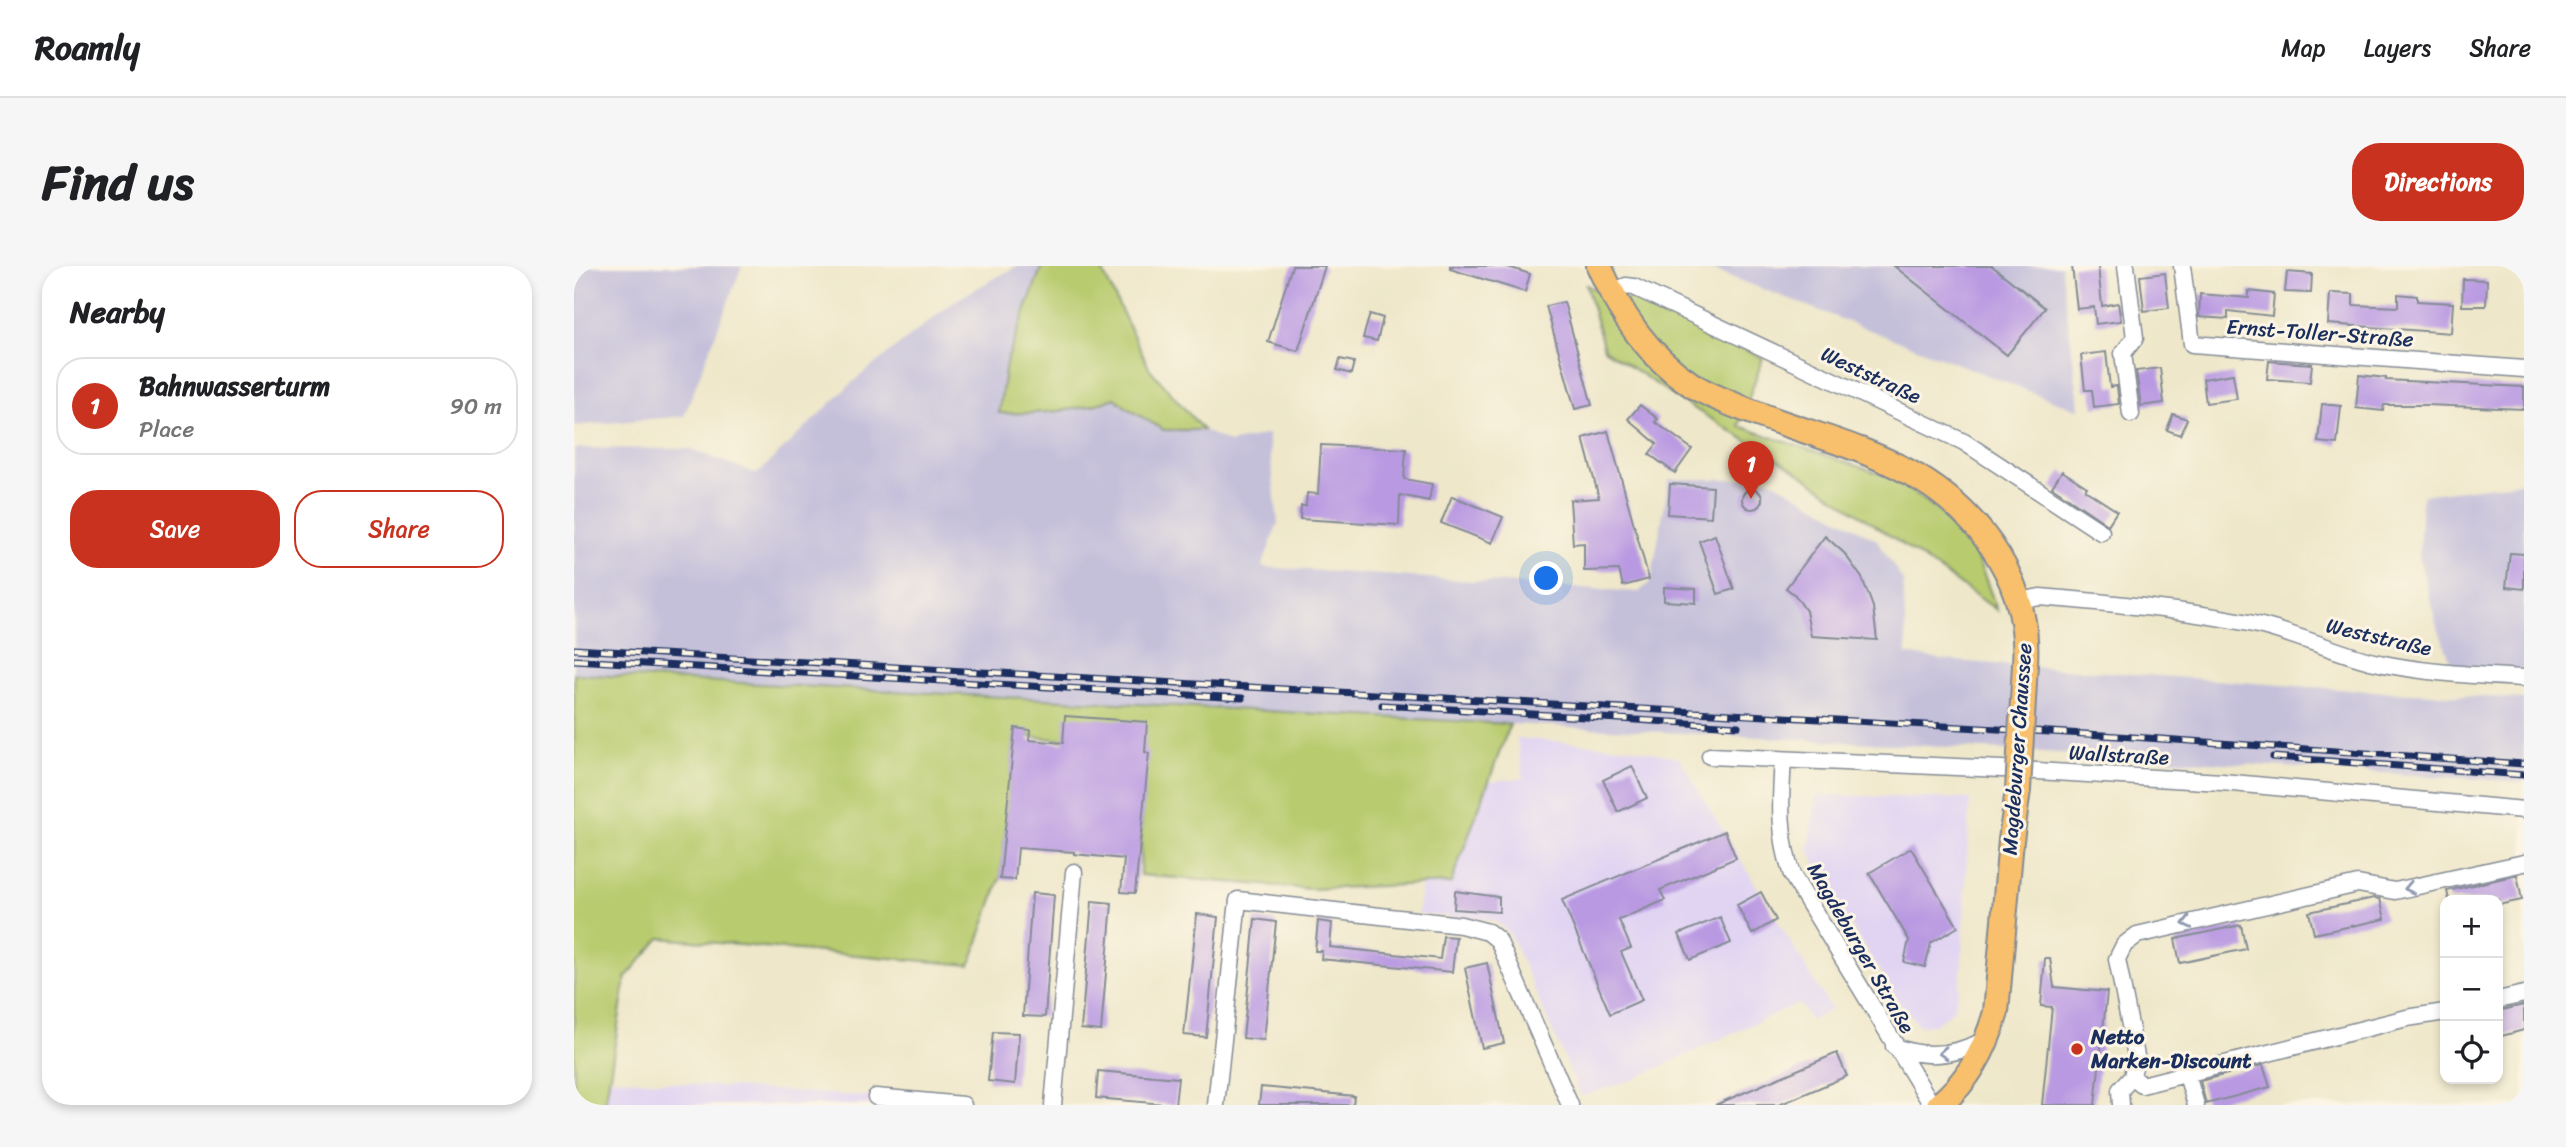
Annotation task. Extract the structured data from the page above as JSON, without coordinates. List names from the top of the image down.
{
  "streets": {
    "main road": ["Magdeburger Chaussee"],
    "street": [
      "Ernst-Toller-Straße",
      "Weststraße",
      "Wallstraße",
      "Magdeburger Straße"
    ]
  },
  "crossings": [
    ["Weststraße", "Magdeburger Chaussee"],
    ["Wallstraße", "Magdeburger Straße"]
  ],
  "places": ["Netto Marken-Discount"],
  "page": {
    "header": "Roamly",
    "nav": ["Map", "Layers", "Share"],
    "title": "Find us",
    "buttons": [
      "Directions",
      ["Save", "Share"]
    ],
    "heading": "Nearby",
    "list": [
      {
        "mark": "1",
        "name": "Bahnwasserturm",
        "note": "Place",
        "value": "90 m"
      }
    ],
    "pins": "1",
    "map_buttons": ["+", "−"]
  }
}
